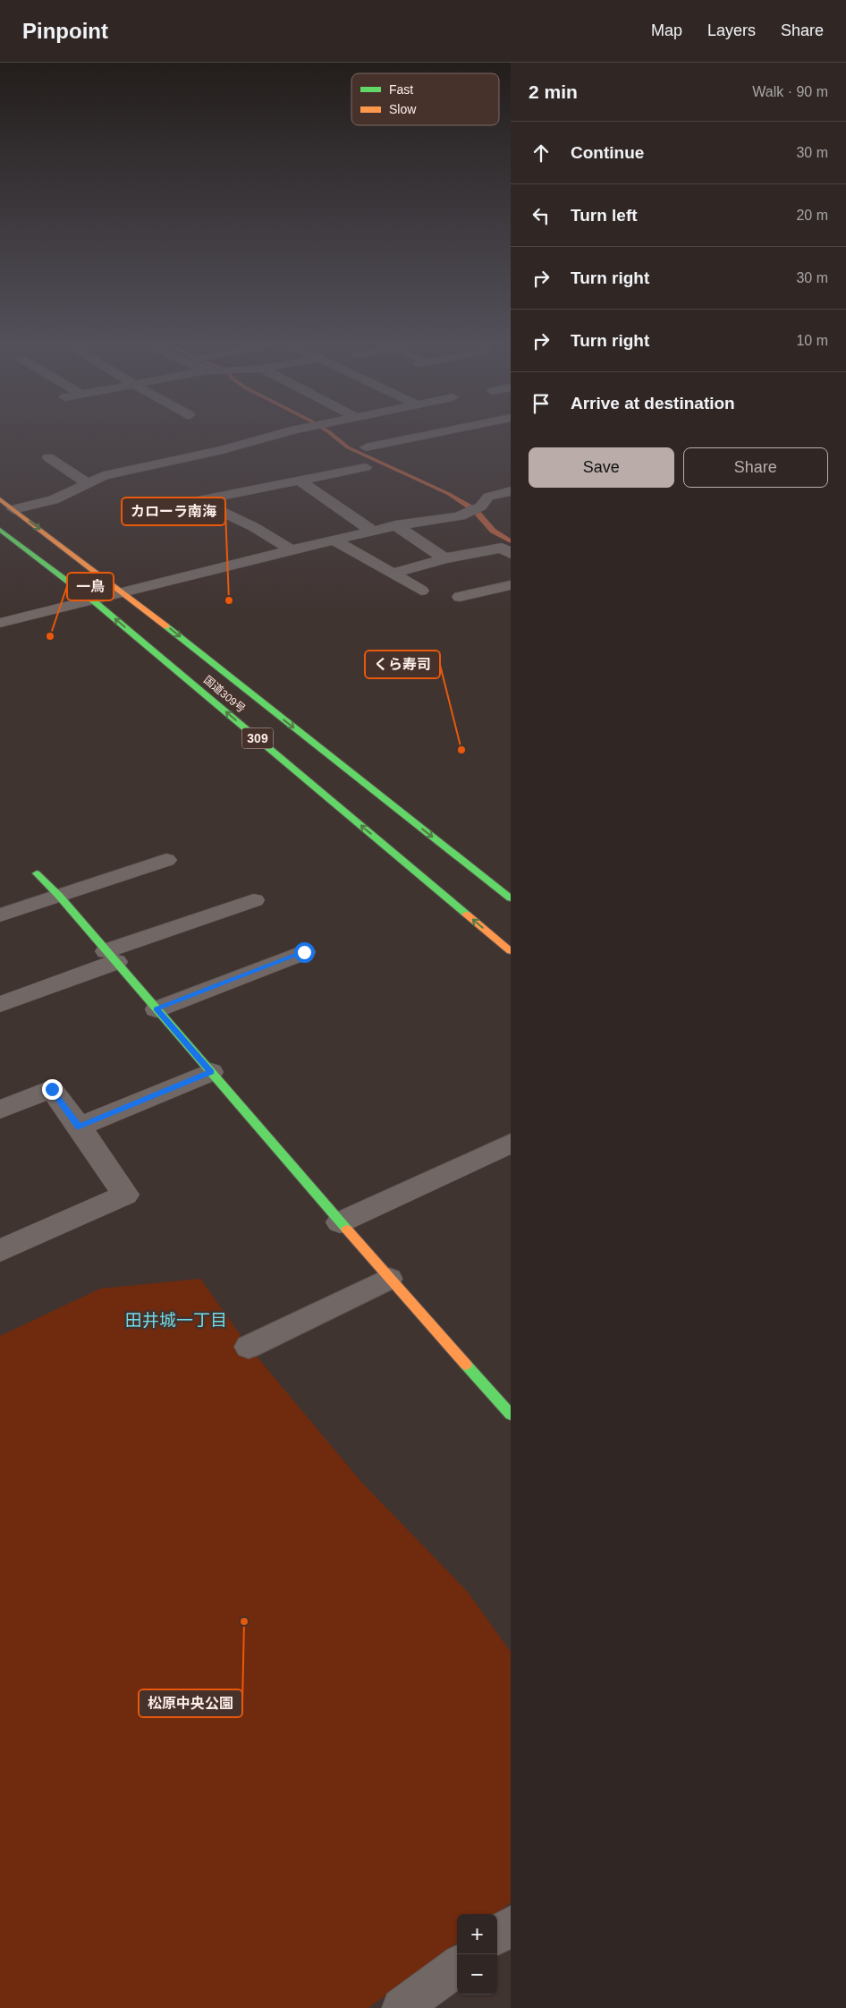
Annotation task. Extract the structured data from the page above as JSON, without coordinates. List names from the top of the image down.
{
  "streets": {
    "main road": ["国道309号", "309"]
  },
  "districts": ["田井城一丁目"],
  "places": [
    "カローラ南海",
    "一鳥",
    "くら寿司",
    "松原中央公園"
  ],
  "legend": ["Fast", "Slow"],
  "page": {
    "header": "Pinpoint",
    "nav": ["Map", "Layers", "Share"],
    "heading": ["2 min", "Walk · 90 m"],
    "list": [
      ["Continue", "30 m"],
      ["Turn left", "20 m"],
      ["Turn right", "30 m"],
      ["Turn right", "10 m"],
      "Arrive at destination"
    ],
    "buttons": ["Save", "Share"],
    "map_buttons": ["+", "−"]
  }
}
